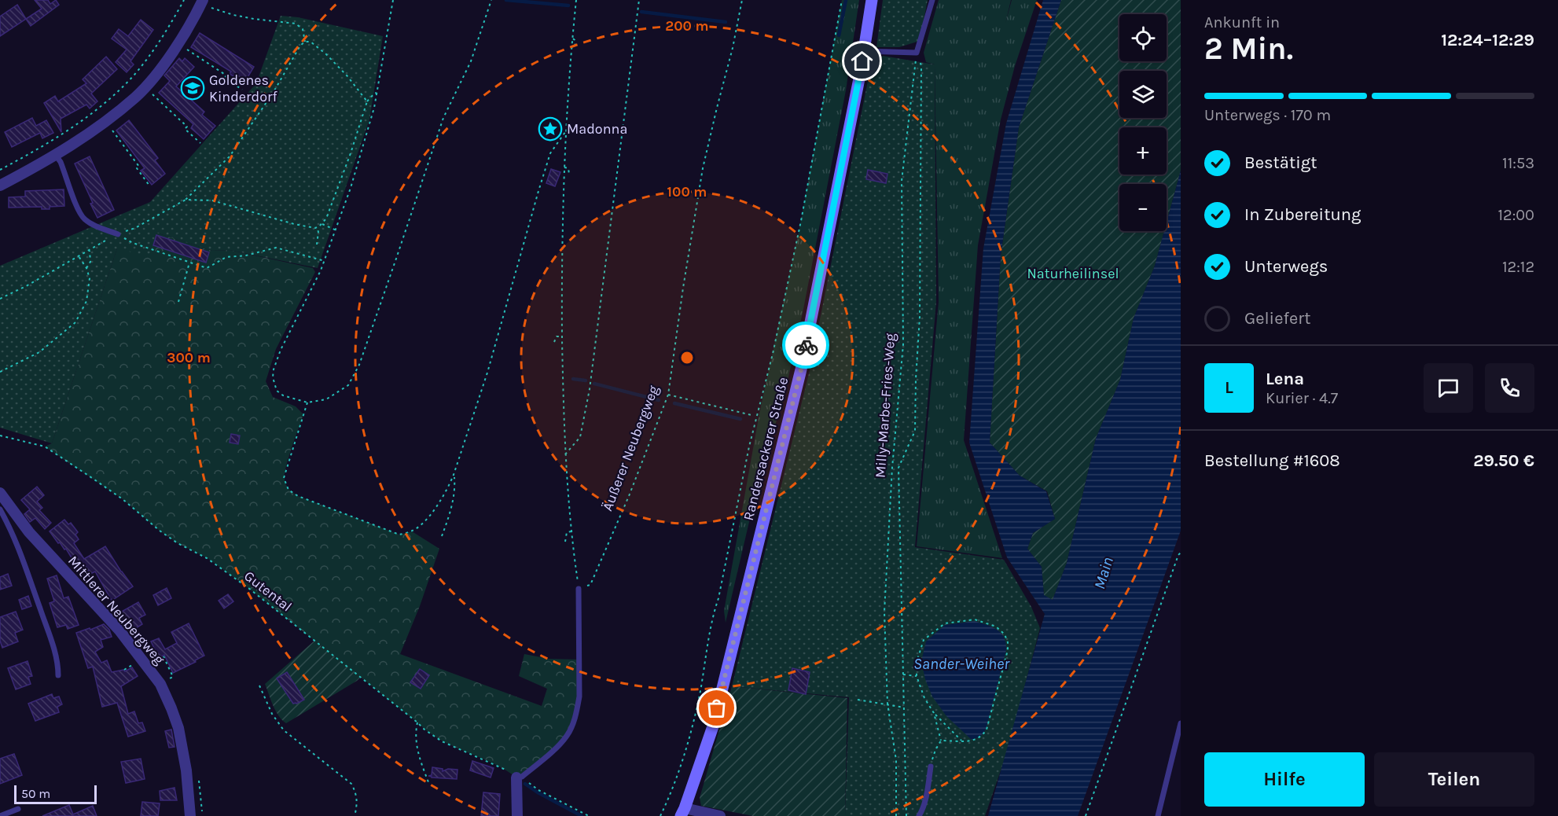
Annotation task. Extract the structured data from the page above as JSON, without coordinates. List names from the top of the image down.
{
  "streets": {
    "main road": ["Randersackerer Straße"],
    "street": ["Mittlerer Neubergweg"],
    "path": ["Milly-Marbe-Fries-Weg", "Äußerer Neubergweg", "Gutental"]
  },
  "water": ["Main", "Sander-Weiher"],
  "parks": ["Naturheilinsel"],
  "places": {
    "school or university": ["Goldenes Kinderdorf"],
    "place": ["Madonna"]
  },
  "scale_bar": "50 m",
  "page": {
    "heading": ["2 Min.", "Ankunft in", "12:24–12:29"],
    "panel": [
      "Lena",
      "Kurier · 4.7",
      "Bestellung #1608",
      "29.50 €"
    ],
    "map_buttons": ["+", "−"],
    "bar": "Unterwegs · 170 m",
    "list": [
      ["Bestätigt", "11:53"],
      ["In Zubereitung", "12:00"],
      ["Unterwegs", "12:12"],
      "Geliefert"
    ],
    "round": "L",
    "buttons": ["Hilfe", "Teilen"],
    "scale": "50 m"
  },
  "rings": ["200 m", "100 m", "300 m"]
}
